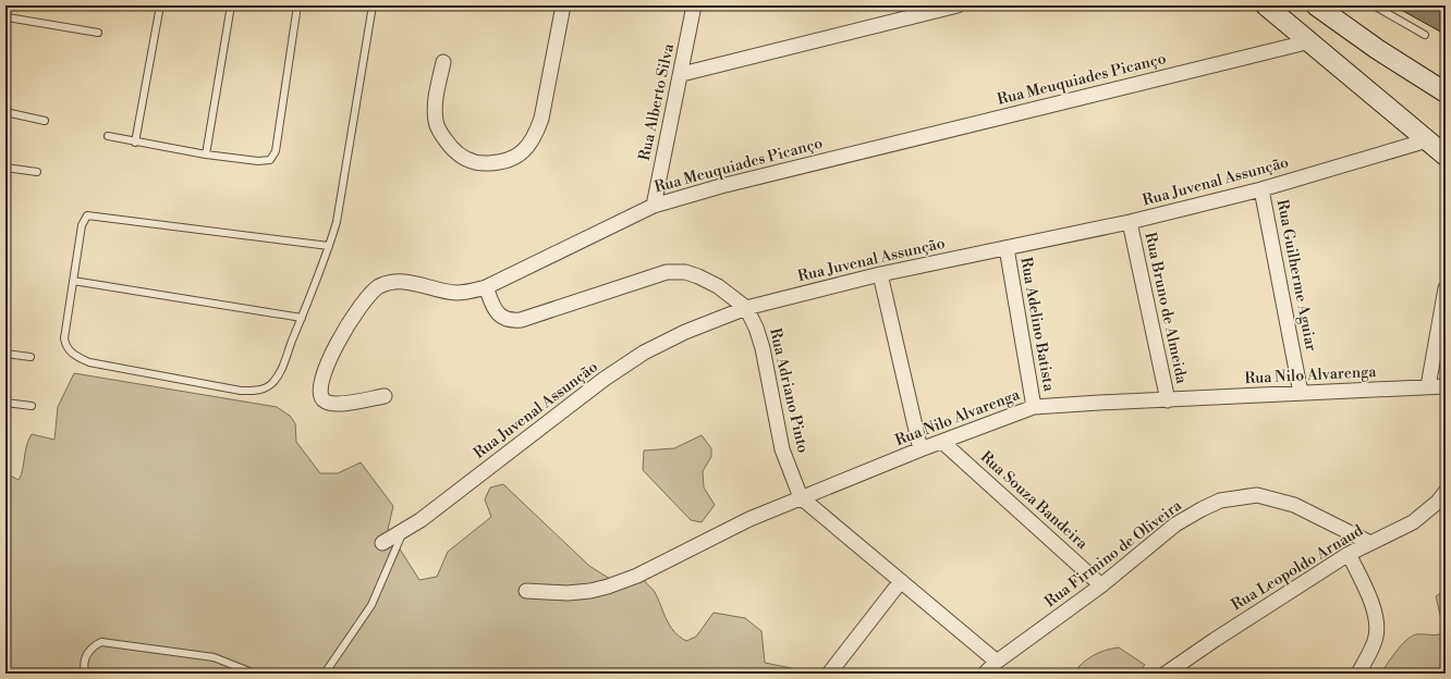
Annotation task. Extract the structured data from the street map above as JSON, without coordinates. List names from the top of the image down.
{
  "streets": {
    "street": [
      "Rua Meuquiades Picanço",
      "Rua Alberto Silva",
      "Rua Juvenal Assunção",
      "Rua Guilherme Aguiar",
      "Rua Bruno de Almeida",
      "Rua Adelino Batista",
      "Rua Nilo Alvarenga",
      "Rua Adriano Pinto",
      "Rua Souza Bandeira",
      "Rua Firmino de Oliveira",
      "Rua Leopoldo Arnaud"
    ]
  },
  "crossings": [
    ["Rua Meuquiades Picanço", "Rua Alberto Silva"],
    ["Rua Meuquiades Picanço", "Rua Adriano Pinto"],
    ["Rua Juvenal Assunção", "Rua Guilherme Aguiar"],
    ["Rua Juvenal Assunção", "Rua Bruno de Almeida"],
    ["Rua Juvenal Assunção", "Rua Adelino Batista"],
    ["Rua Juvenal Assunção", "Rua Adriano Pinto"],
    ["Rua Guilherme Aguiar", "Rua Nilo Alvarenga"],
    ["Rua Bruno de Almeida", "Rua Nilo Alvarenga"],
    ["Rua Adelino Batista", "Rua Nilo Alvarenga"],
    ["Rua Nilo Alvarenga", "Rua Adriano Pinto"],
    ["Rua Nilo Alvarenga", "Rua Souza Bandeira"],
    ["Rua Adriano Pinto", "Rua Firmino de Oliveira"],
    ["Rua Souza Bandeira", "Rua Firmino de Oliveira"],
    ["Rua Firmino de Oliveira", "Rua Leopoldo Arnaud"]
  ]
}
